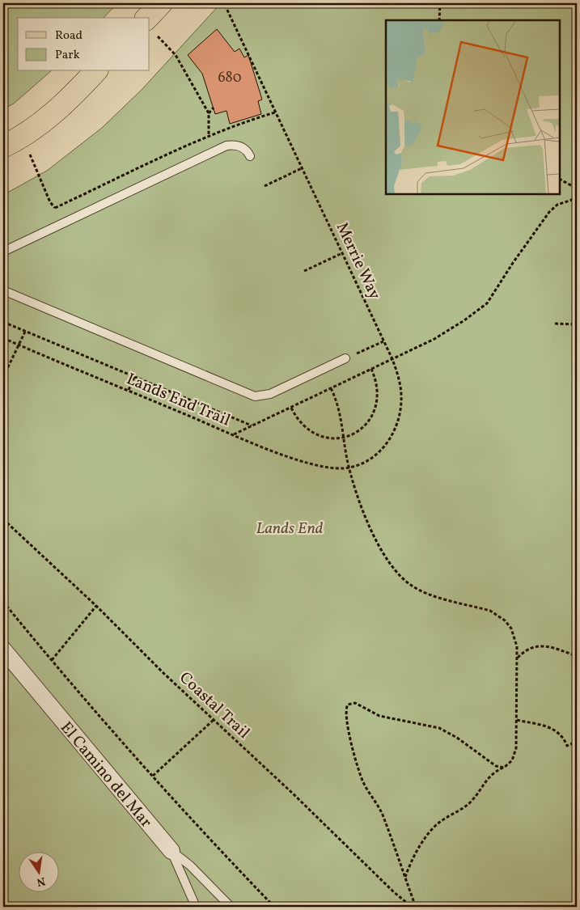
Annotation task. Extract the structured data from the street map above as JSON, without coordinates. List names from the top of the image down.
{
  "streets": {
    "street": ["El Camino del Mar"],
    "path": ["Merrie Way", "Lands End Trail", "Coastal Trail"]
  },
  "crossings": [
    ["Merrie Way", "Lands End Trail"]
  ],
  "parks": ["Lands End"],
  "house_numbers": ["680"],
  "legend": ["Road", "Park"],
  "north": "bottom"
}
